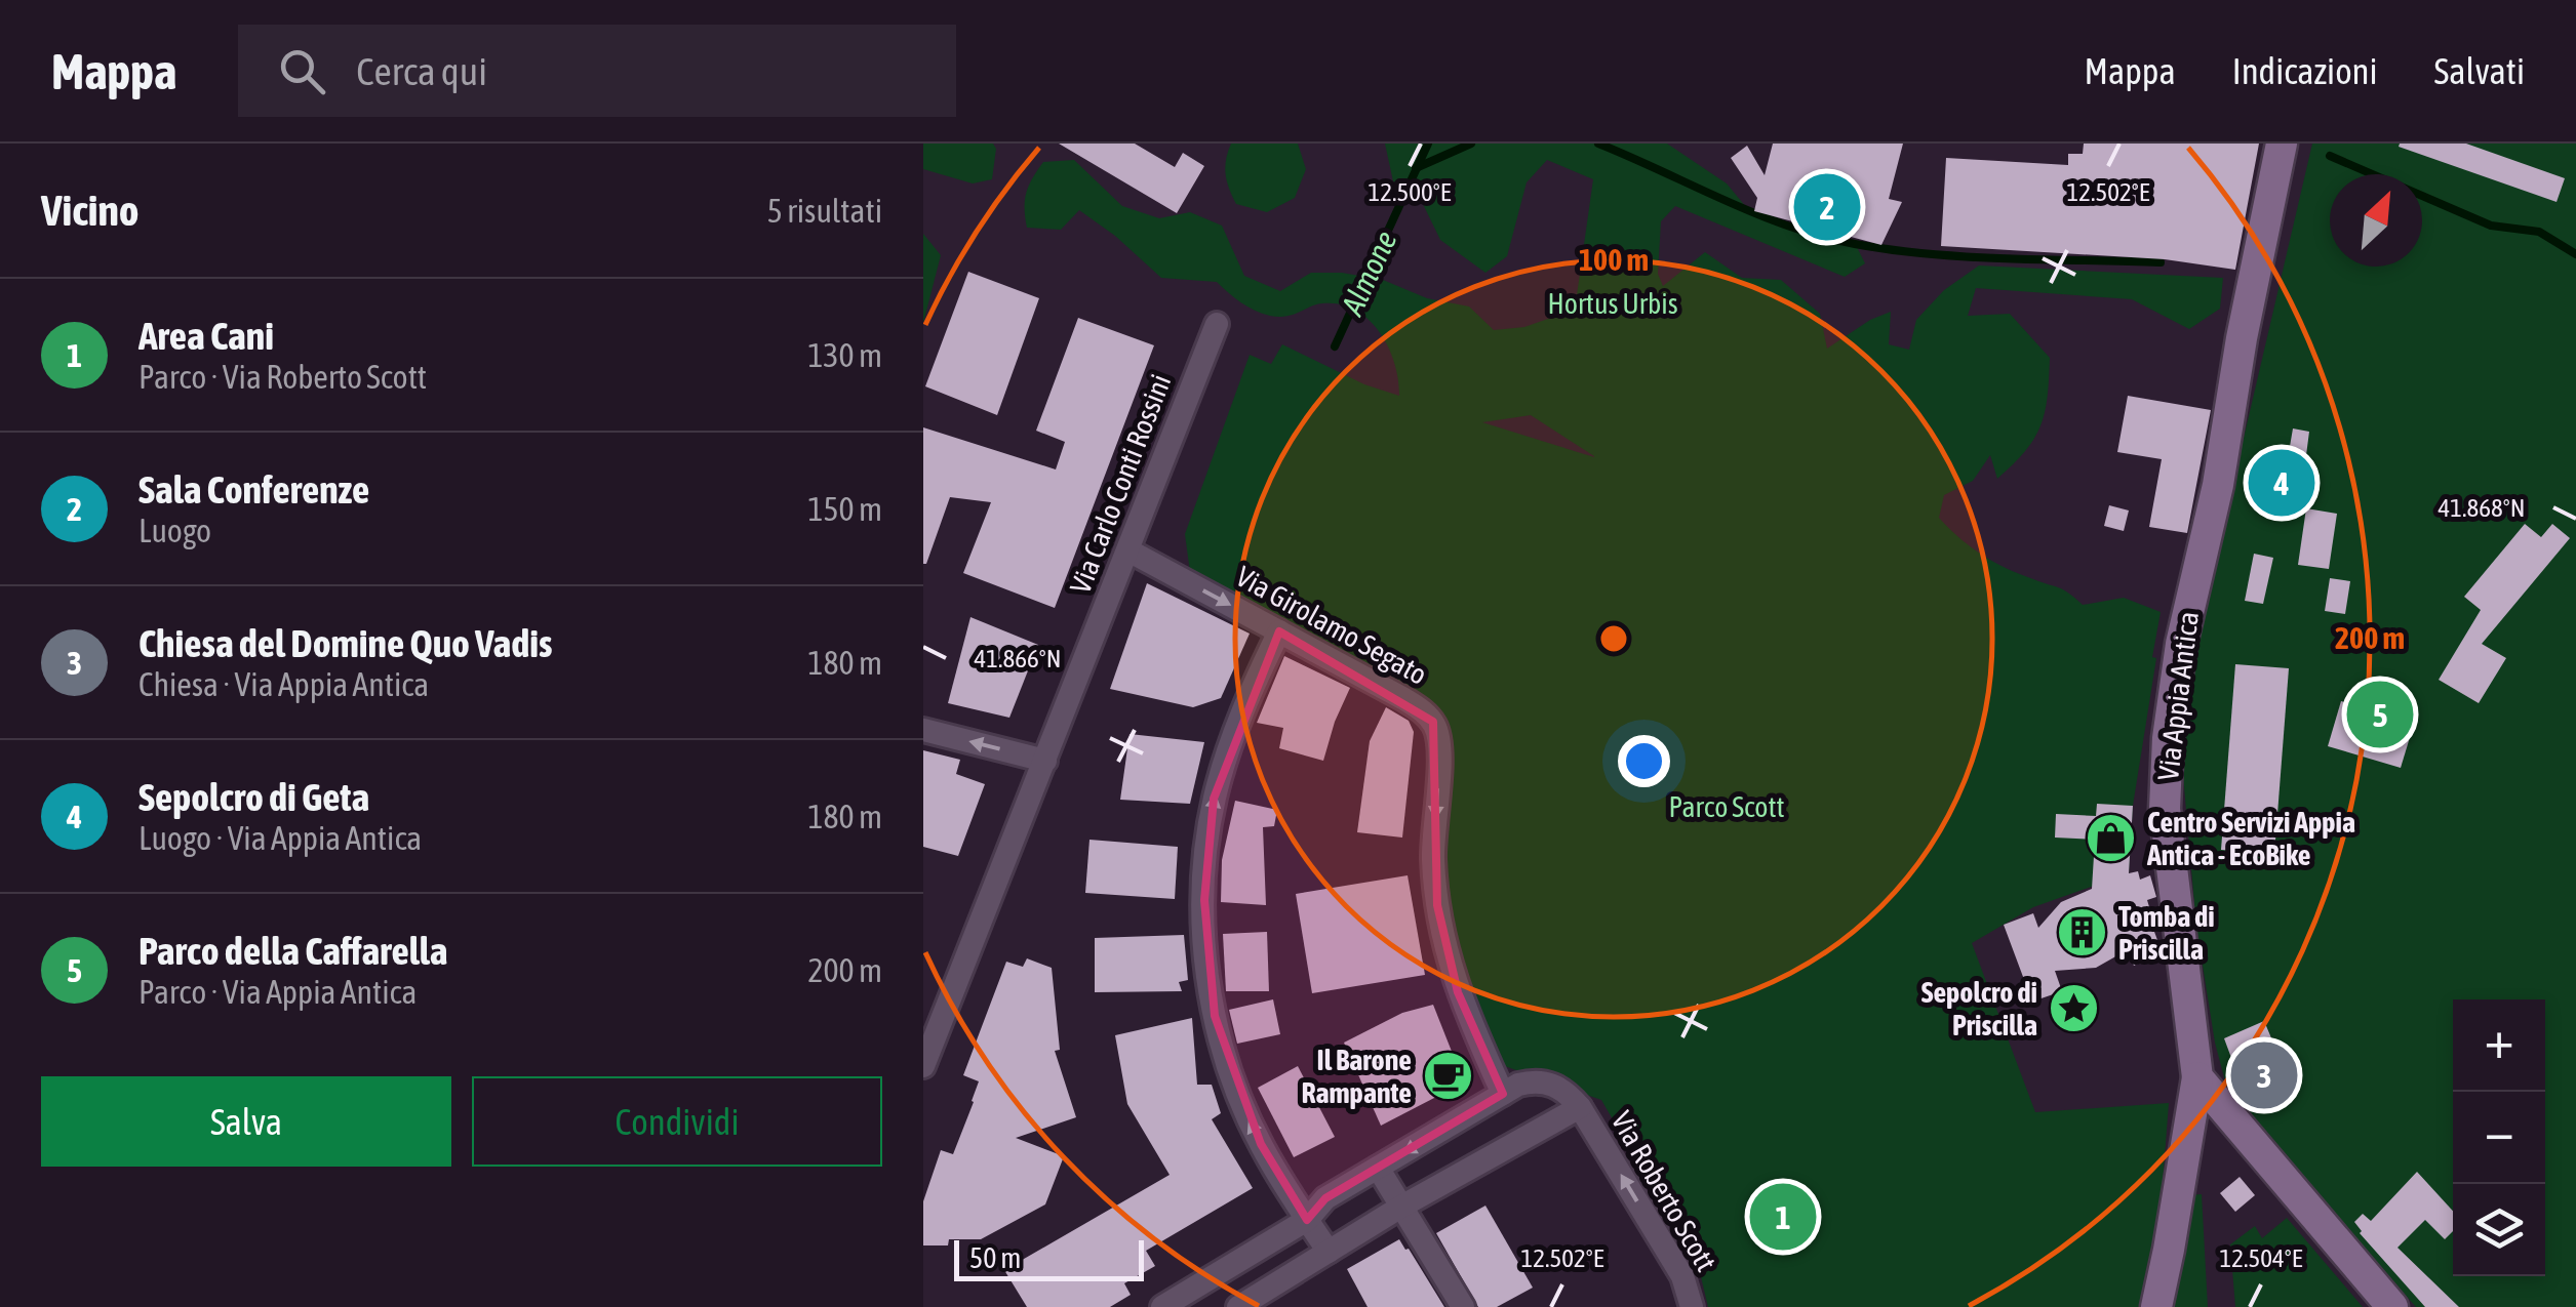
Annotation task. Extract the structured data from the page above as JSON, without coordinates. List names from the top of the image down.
{
  "streets": {
    "street": [
      "Via Carlo Conti Rossini",
      "Via Girolamo Segato",
      "Via Appia Antica",
      "Via Roberto Scott"
    ]
  },
  "crossings": [
    ["Via Carlo Conti Rossini", "Via Girolamo Segato"]
  ],
  "one_way": ["Via Girolamo Segato"],
  "water": ["Almone"],
  "parks": ["Hortus Urbis", "Parco Scott"],
  "places": {
    "shop": ["Centro Servizi Appia Antica - EcoBike"],
    "building": ["Tomba di Priscilla"],
    "place": ["Sepolcro di Priscilla"],
    "cafe": ["Il Barone Rampante"]
  },
  "scale_bar": "50 m",
  "north": "top right",
  "page": {
    "header": "Mappa",
    "search": "Cerca qui",
    "nav": ["Mappa", "Indicazioni", "Salvati"],
    "heading": ["Vicino", "5 risultati"],
    "pins": [
      "2",
      "4",
      "5",
      "3",
      "1"
    ],
    "list": [
      {
        "mark": "1",
        "name": "Area Cani",
        "note": "Parco · Via Roberto Scott",
        "value": "130 m"
      },
      {
        "mark": "2",
        "name": "Sala Conferenze",
        "note": "Luogo",
        "value": "150 m"
      },
      {
        "mark": "3",
        "name": "Chiesa del Domine Quo Vadis",
        "note": "Chiesa · Via Appia Antica",
        "value": "180 m"
      },
      {
        "mark": "4",
        "name": "Sepolcro di Geta",
        "note": "Luogo · Via Appia Antica",
        "value": "180 m"
      },
      {
        "mark": "5",
        "name": "Parco della Caffarella",
        "note": "Parco · Via Appia Antica",
        "value": "200 m"
      }
    ],
    "map_buttons": ["+", "−"],
    "buttons": ["Salva", "Condividi"],
    "scale": "50 m"
  },
  "coordinates": [
    "12.500°E",
    "12.502°E",
    "41.868°N",
    "41.866°N",
    "12.504°E"
  ],
  "rings": ["100 m", "200 m"]
}
